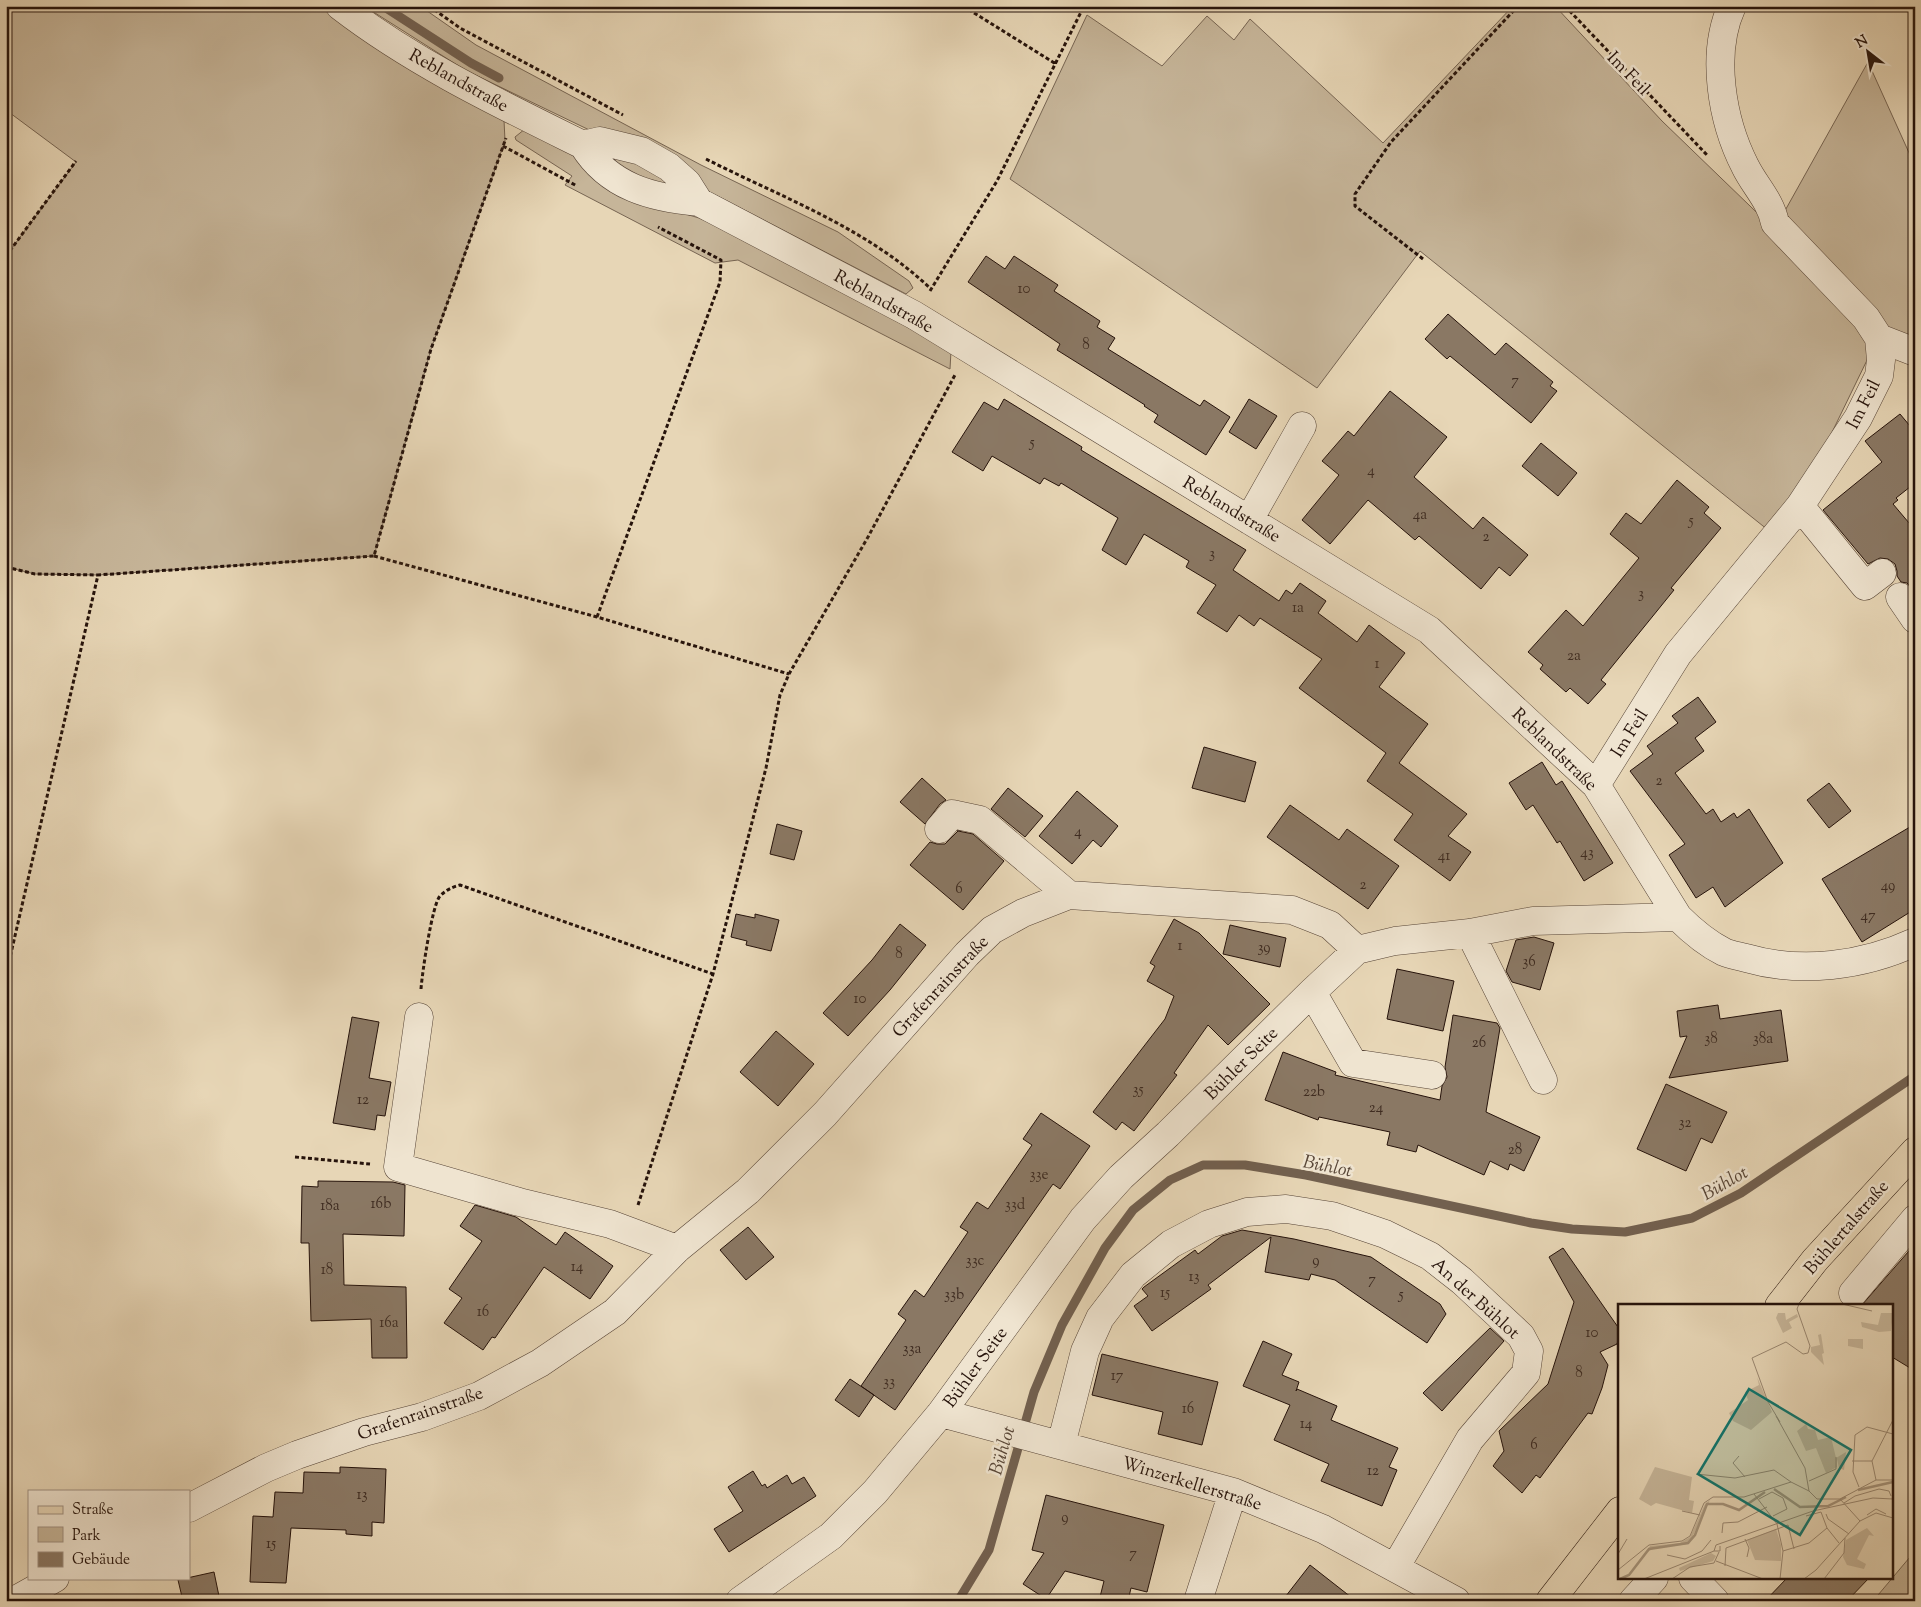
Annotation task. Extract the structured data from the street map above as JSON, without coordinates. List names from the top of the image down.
{
  "streets": {
    "main road": ["Bühlertalstraße"],
    "street": [
      "Im Feil",
      "Reblandstraße",
      "Grafenrainstraße",
      "Bühler Seite",
      "An der Bühlot",
      "Winzerkellerstraße"
    ]
  },
  "crossings": [
    ["Im Feil", "Reblandstraße"],
    ["Reblandstraße", "Bühler Seite"],
    ["Grafenrainstraße", "Bühler Seite"],
    ["Bühler Seite", "Winzerkellerstraße"],
    ["An der Bühlot", "Winzerkellerstraße"]
  ],
  "water": ["Bühlot"],
  "house_numbers": [
    "10",
    "8",
    "7",
    "5",
    "4",
    "4a",
    "5",
    "2",
    "3",
    "3",
    "1a",
    "2a",
    "1",
    "2",
    "4",
    "43",
    "41",
    "2",
    "49",
    "6",
    "47",
    "1",
    "39",
    "8",
    "36",
    "10",
    "38",
    "38a",
    "26",
    "35",
    "22b",
    "12",
    "24",
    "32",
    "28",
    "33e",
    "16b",
    "33d",
    "18a",
    "33c",
    "9",
    "14",
    "18",
    "13",
    "7",
    "15",
    "33b",
    "5",
    "16",
    "16a",
    "10",
    "33a",
    "8",
    "17",
    "33",
    "16",
    "14",
    "6",
    "12",
    "13",
    "9",
    "15",
    "7"
  ],
  "legend": ["Straße", "Park", "Gebäude"],
  "north": "top left"
}
